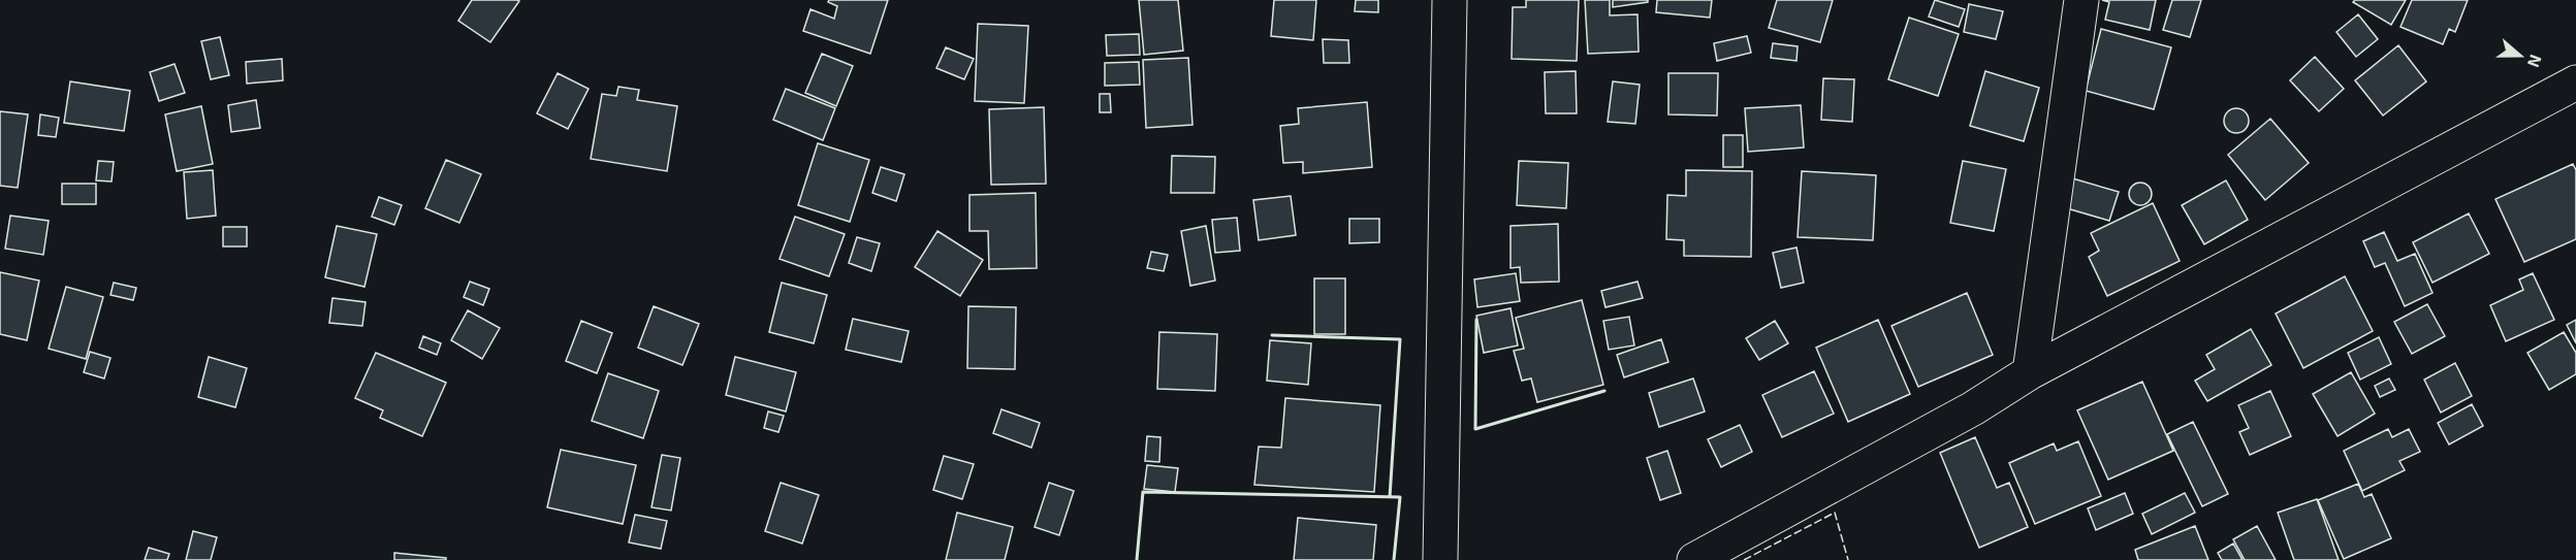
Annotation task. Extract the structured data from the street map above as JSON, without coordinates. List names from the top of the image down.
{
  "north": "right"
}
